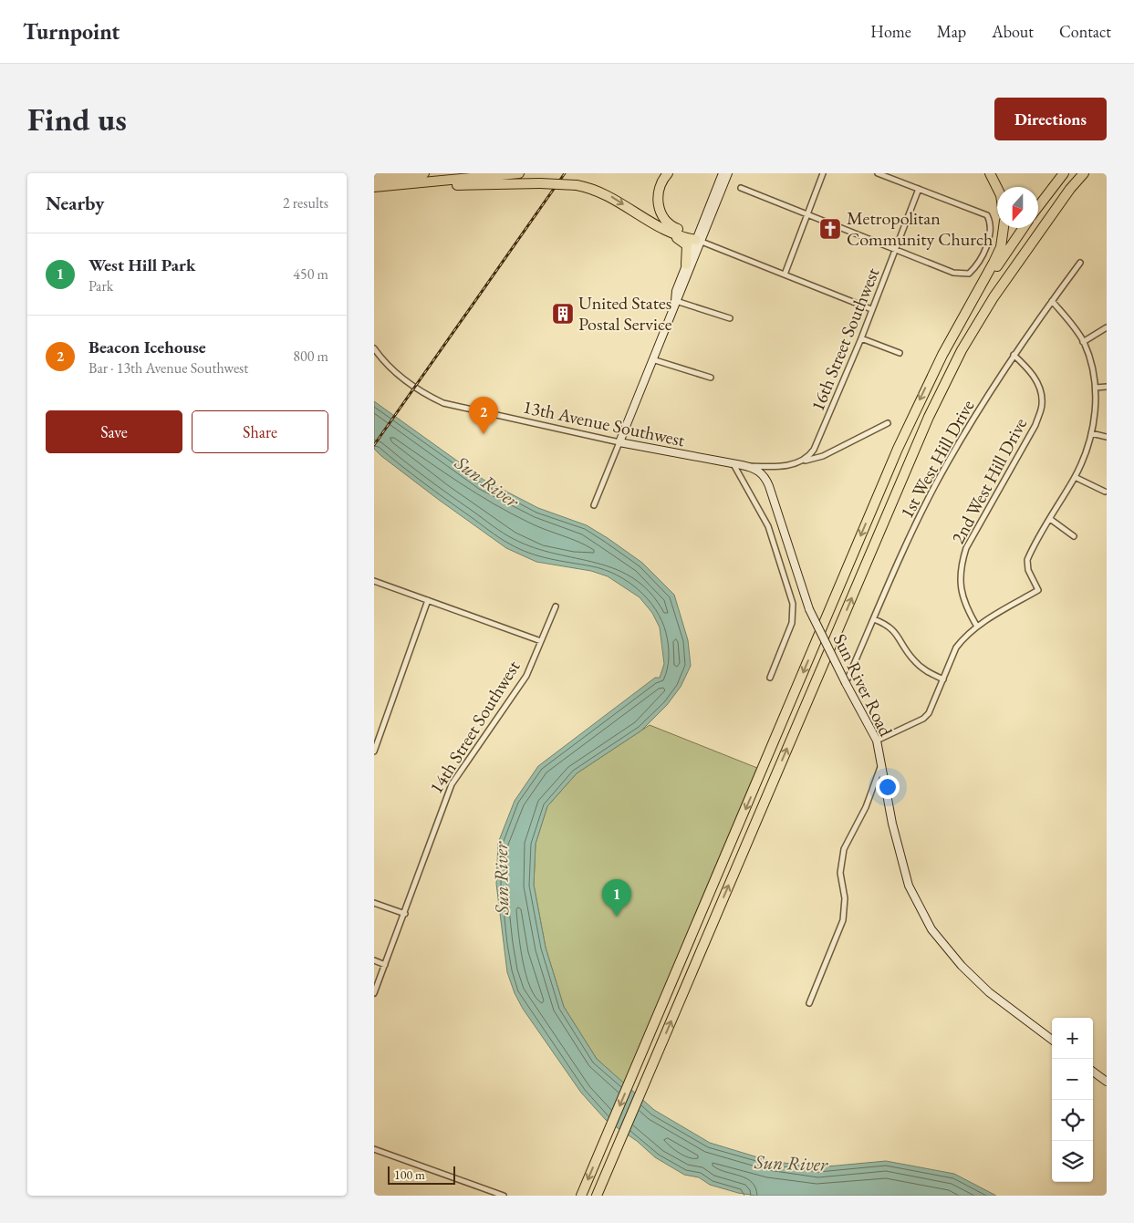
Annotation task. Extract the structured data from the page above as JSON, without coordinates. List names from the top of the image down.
{
  "streets": {
    "street": [
      "16th Street Southwest",
      "13th Avenue Southwest",
      "1st West Hill Drive",
      "2nd West Hill Drive",
      "Sun River Road",
      "14th Street Southwest"
    ]
  },
  "crossings": [
    ["16th Street Southwest", "13th Avenue Southwest"],
    ["13th Avenue Southwest", "Sun River Road"],
    ["1st West Hill Drive", "2nd West Hill Drive"],
    ["1st West Hill Drive", "Sun River Road"]
  ],
  "water": ["Sun River"],
  "places": {
    "church": ["Metropolitan Community Church"],
    "building": ["United States Postal Service"]
  },
  "scale_bar": "100 m",
  "north": "bottom",
  "page": {
    "header": "Turnpoint",
    "nav": [
      "Home",
      "Map",
      "About",
      "Contact"
    ],
    "buttons": [
      "Directions",
      ["Save", "Share"]
    ],
    "title": "Find us",
    "heading": ["Nearby", "2 results"],
    "list": [
      {
        "mark": "1",
        "name": "West Hill Park",
        "note": "Park",
        "value": "450 m"
      },
      {
        "mark": "2",
        "name": "Beacon Icehouse",
        "note": "Bar · 13th Avenue Southwest",
        "value": "800 m"
      }
    ],
    "pins": ["2", "1"],
    "map_buttons": ["+", "−"],
    "scale": "100 m"
  }
}
